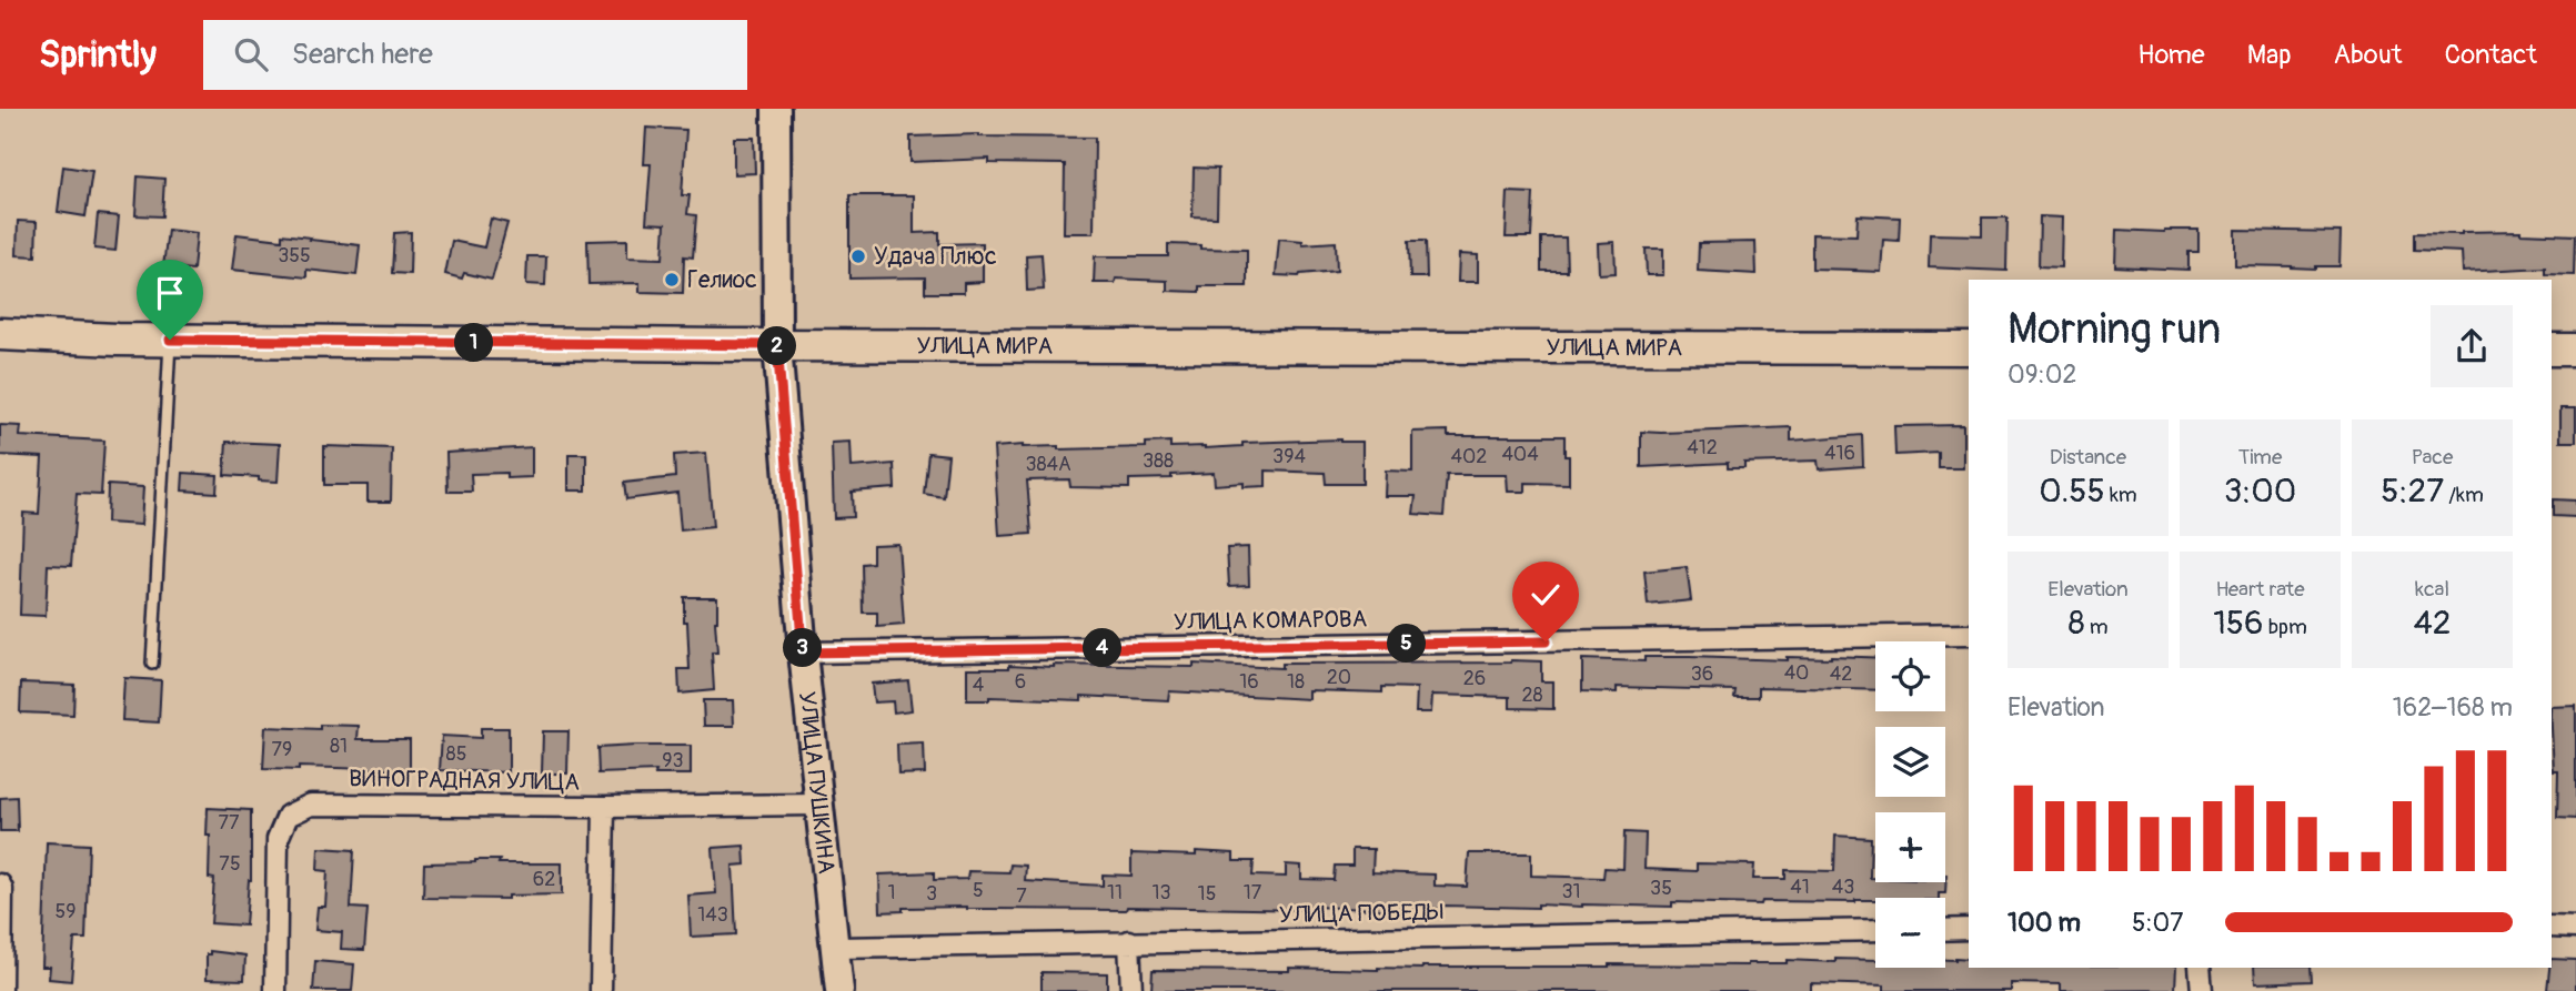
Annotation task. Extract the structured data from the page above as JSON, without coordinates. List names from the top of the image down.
{
  "streets": {
    "main road": ["УЛИЦА МИРА"],
    "street": [
      "УЛИЦА КОМАРОВА",
      "ВИНОГРАДНАЯ УЛИЦА",
      "УЛИЦА ПУШКИНА",
      "УЛИЦА ПОБЕДЫ"
    ]
  },
  "crossings": [
    ["УЛИЦА МИРА", "УЛИЦА ПУШКИНА"],
    ["УЛИЦА КОМАРОВА", "УЛИЦА ПУШКИНА"],
    ["ВИНОГРАДНАЯ УЛИЦА", "УЛИЦА ПУШКИНА"],
    ["УЛИЦА ПУШКИНА", "УЛИЦА ПОБЕДЫ"]
  ],
  "places": ["Удача Плюс", "Гелиос"],
  "house_numbers": [
    "355",
    "412",
    "416",
    "404",
    "394",
    "402",
    "388",
    "384А",
    "40",
    "36",
    "42",
    "20",
    "26",
    "6",
    "16",
    "18",
    "4",
    "28",
    "81",
    "79",
    "85",
    "93",
    "77",
    "75",
    "62",
    "41",
    "43",
    "35",
    "5",
    "31",
    "1",
    "11",
    "13",
    "17",
    "3",
    "15",
    "7",
    "59",
    "143"
  ],
  "page": {
    "header": "Sprintly",
    "search": "Search here",
    "nav": [
      "Home",
      "Map",
      "About",
      "Contact"
    ],
    "heading": ["Morning run", "09:02"],
    "pins": [
      "1",
      "2",
      "5",
      "3",
      "4"
    ],
    "stats": [
      ["Distance", "0.55 km"],
      ["Time", "3:00"],
      ["Pace", "5:27 /km"],
      ["Elevation", "8 m"],
      ["Heart rate", "156 bpm"],
      ["kcal", "42"]
    ],
    "map_buttons": ["+", "−"],
    "chart": ["Elevation", "162–168 m"],
    "list": [
      {
        "name": "100 m",
        "note": "5:07"
      }
    ]
  }
}
